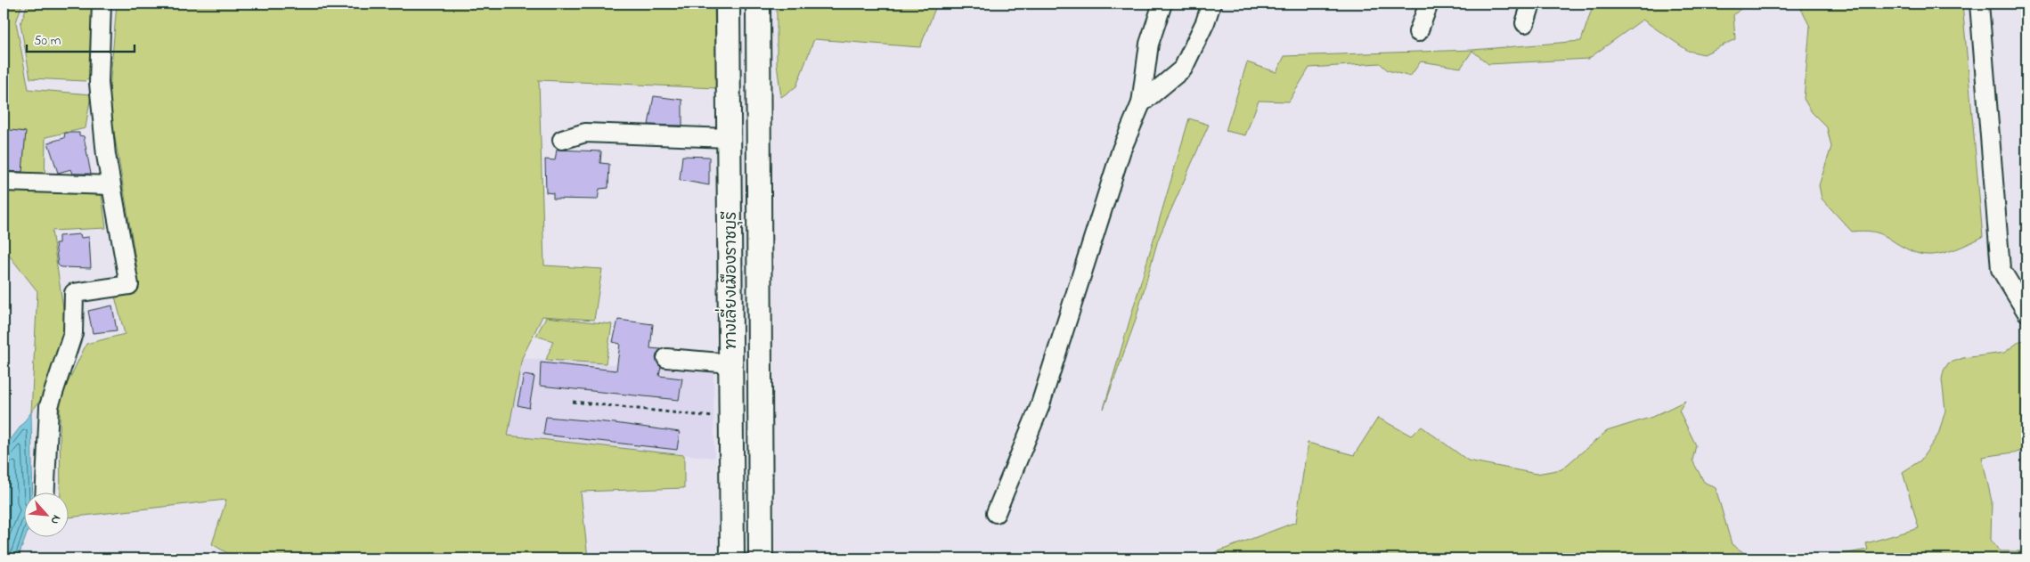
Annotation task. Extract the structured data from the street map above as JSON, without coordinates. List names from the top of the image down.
{
  "streets": {
    "main road": ["ทางเลี่ยงเมืองราชบุรี"]
  },
  "scale_bar": "50 m",
  "north": "bottom right"
}
